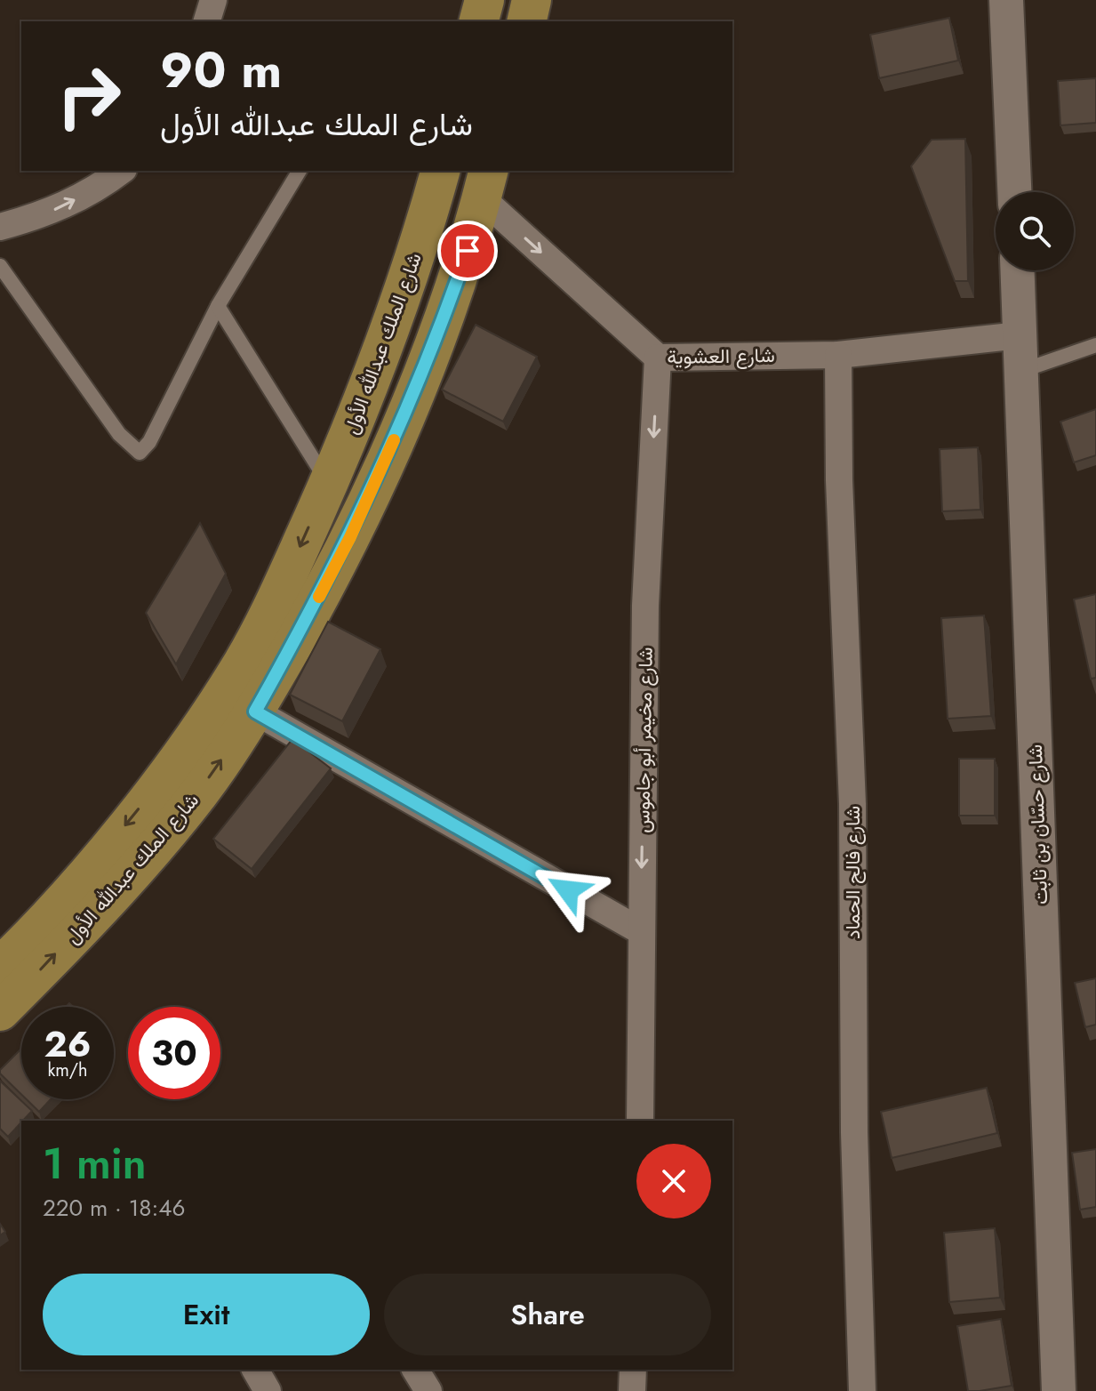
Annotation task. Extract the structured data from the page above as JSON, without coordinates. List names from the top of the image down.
{
  "streets": {
    "main road": ["شارع الملك عبدالله الأول"],
    "street": [
      "شارع العشوية",
      "شارع مخيمر أبو جاموس",
      "شارع حسّان بن ثابت",
      "شارع فالح الحماد"
    ]
  },
  "crossings": [
    ["شارع الملك عبدالله الأول", "شارع العشوية"],
    ["شارع العشوية", "شارع مخيمر أبو جاموس"],
    ["شارع العشوية", "شارع حسّان بن ثابت"],
    ["شارع العشوية", "شارع فالح الحماد"]
  ],
  "one_way": ["شارع العشوية", "شارع مخيمر أبو جاموس"],
  "page": {
    "turn": ["90 m", "شارع الملك عبدالله الأول"],
    "speed": "26 km/h",
    "limit": "30",
    "heading": ["1 min", "220 m · 18:46"],
    "buttons": ["Exit", "Share"]
  }
}
